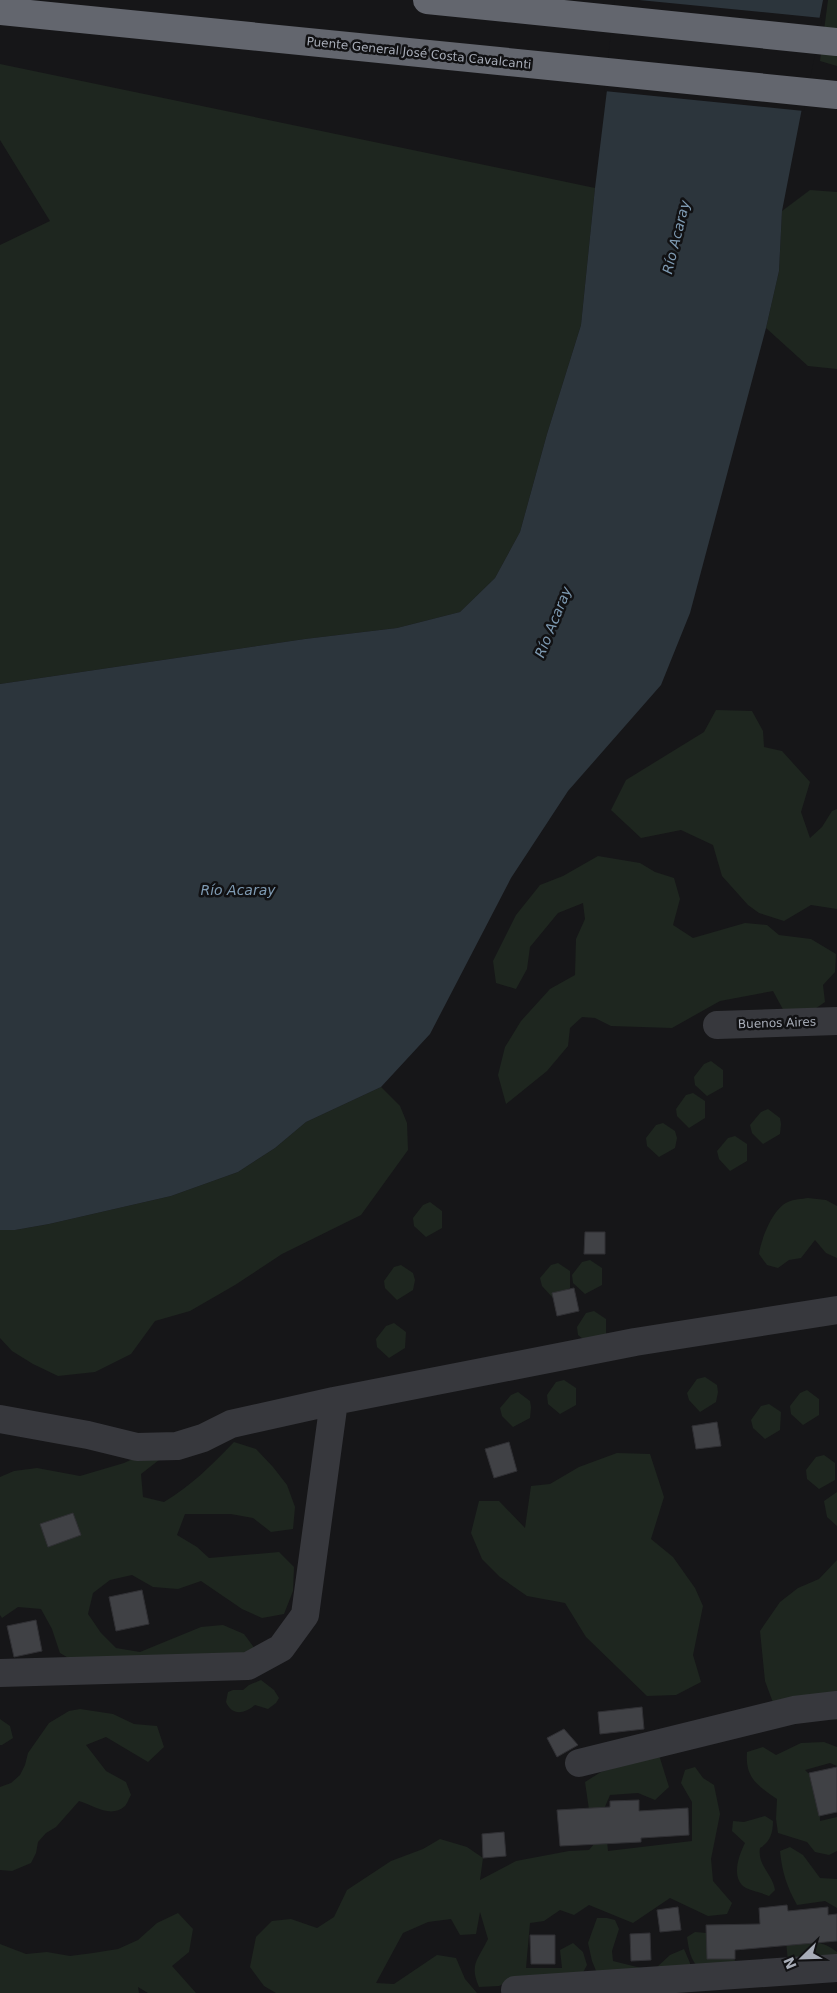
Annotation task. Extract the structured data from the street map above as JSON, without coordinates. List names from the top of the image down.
{
  "streets": {
    "highway": ["Puente General José Costa Cavalcanti"],
    "street": ["Buenos Aires"]
  },
  "water": ["Río Acaray"],
  "north": "bottom left"
}
